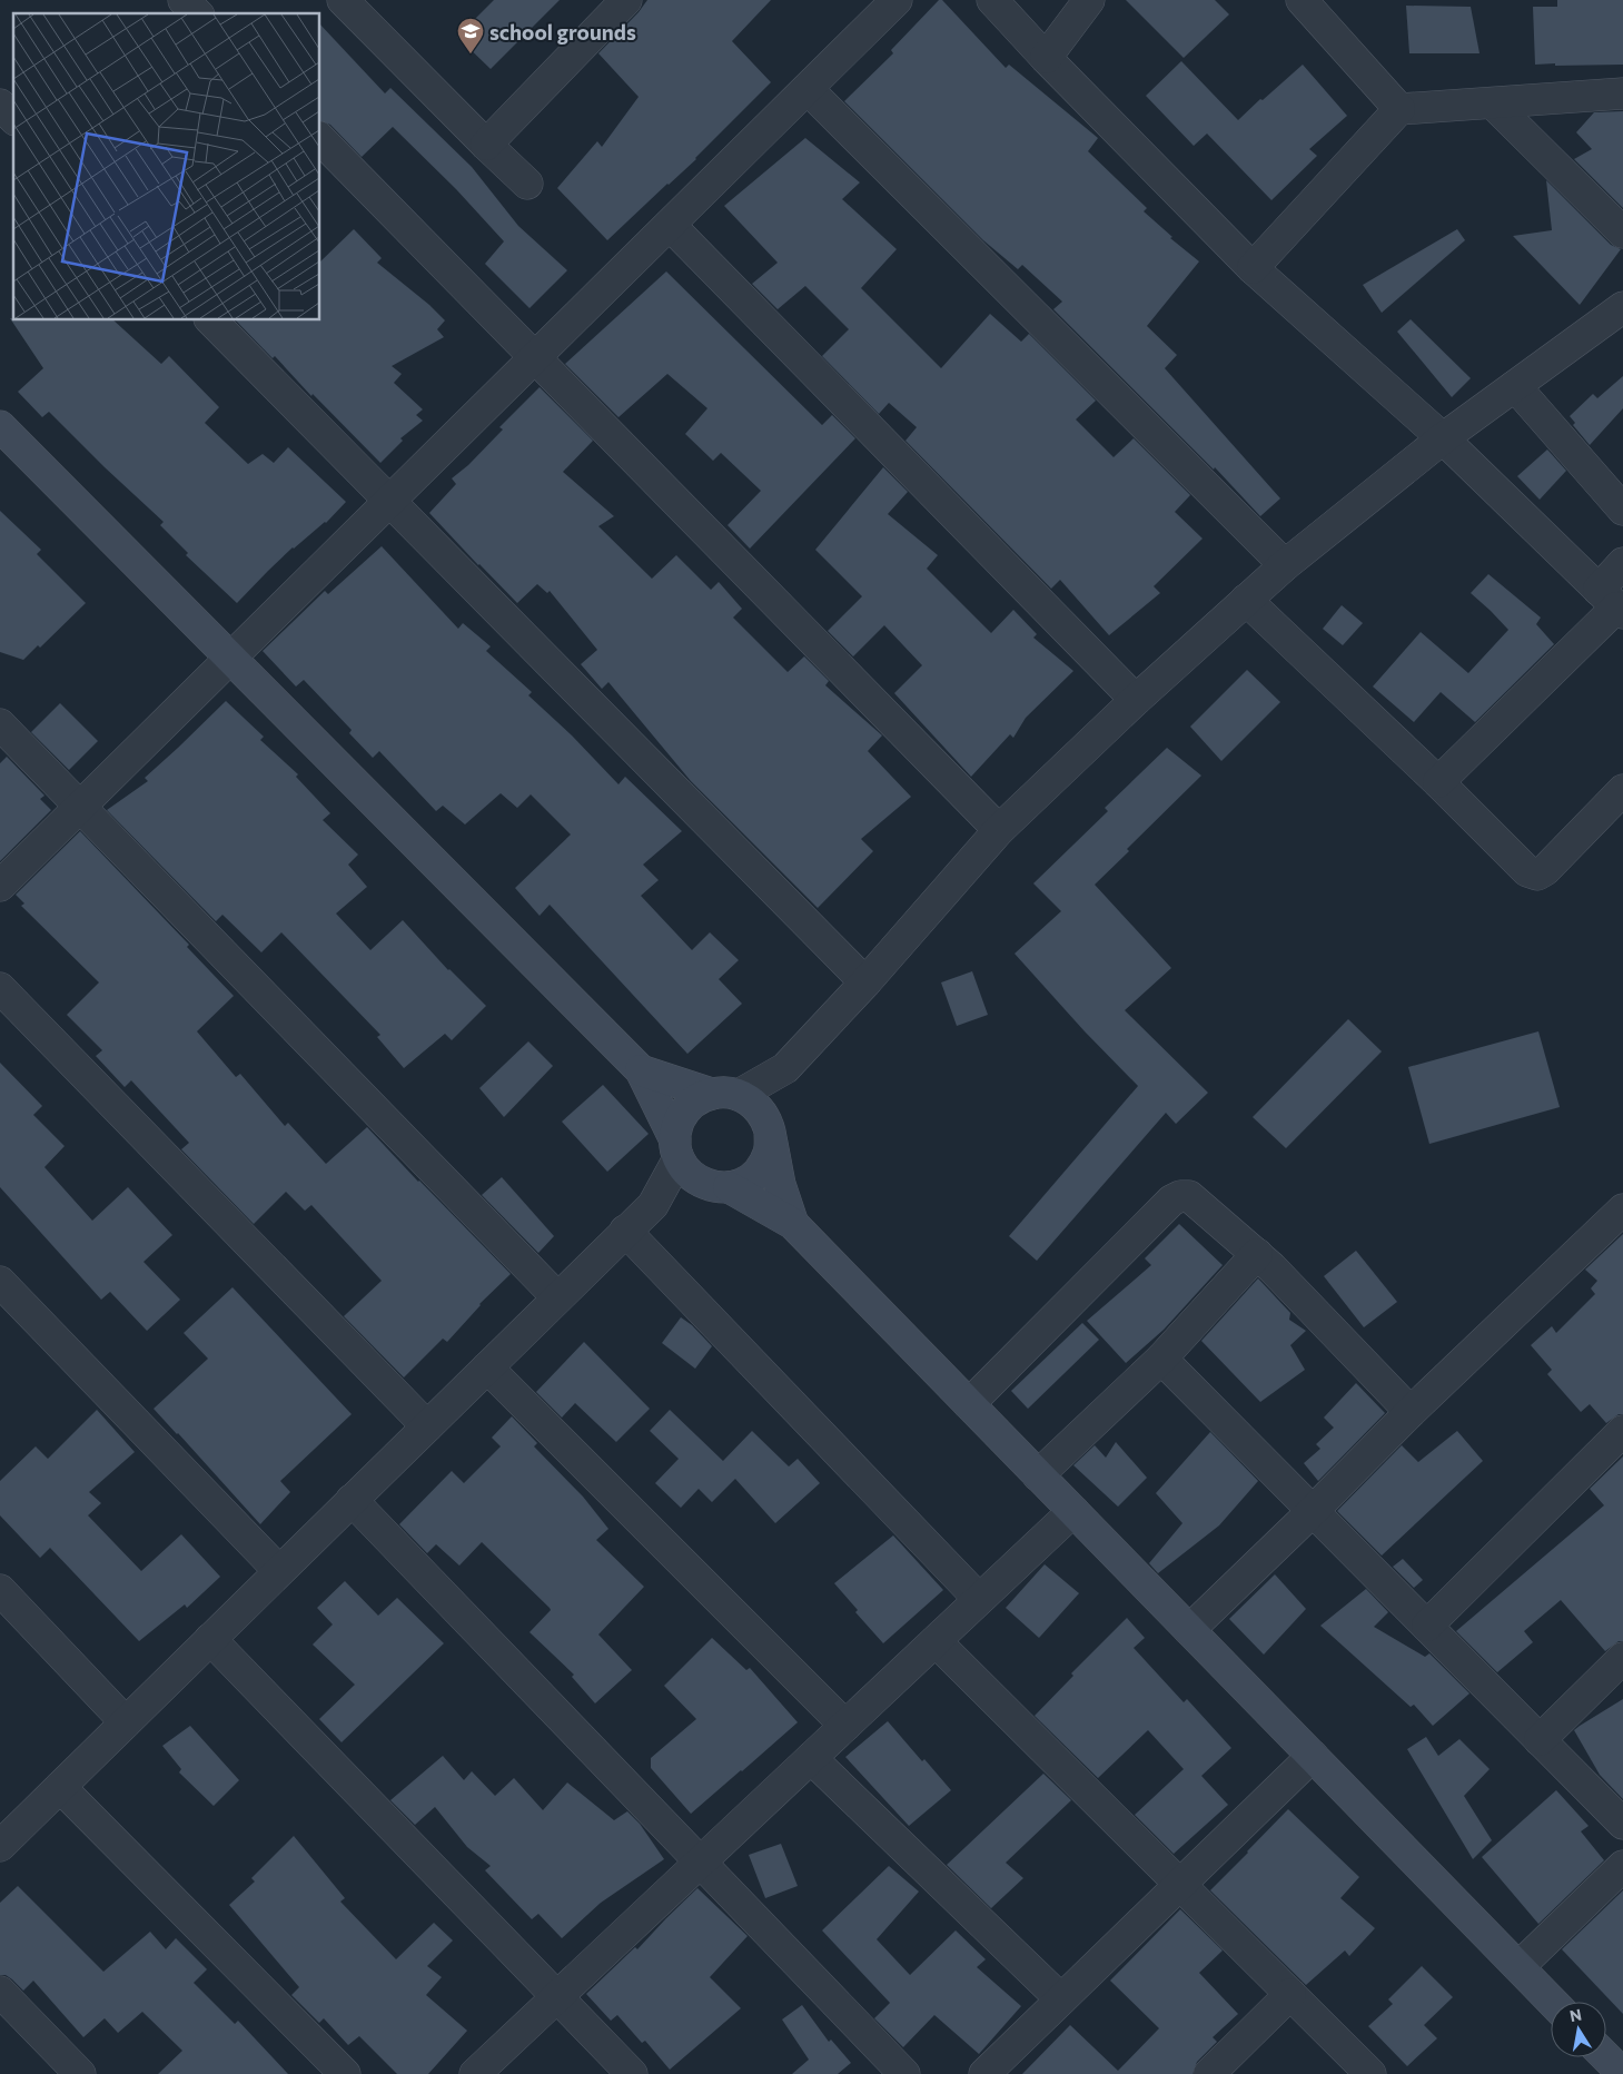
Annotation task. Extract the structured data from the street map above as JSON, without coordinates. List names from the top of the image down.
{
  "places": {
    "school or university": ["school grounds"]
  },
  "north": "top"
}
